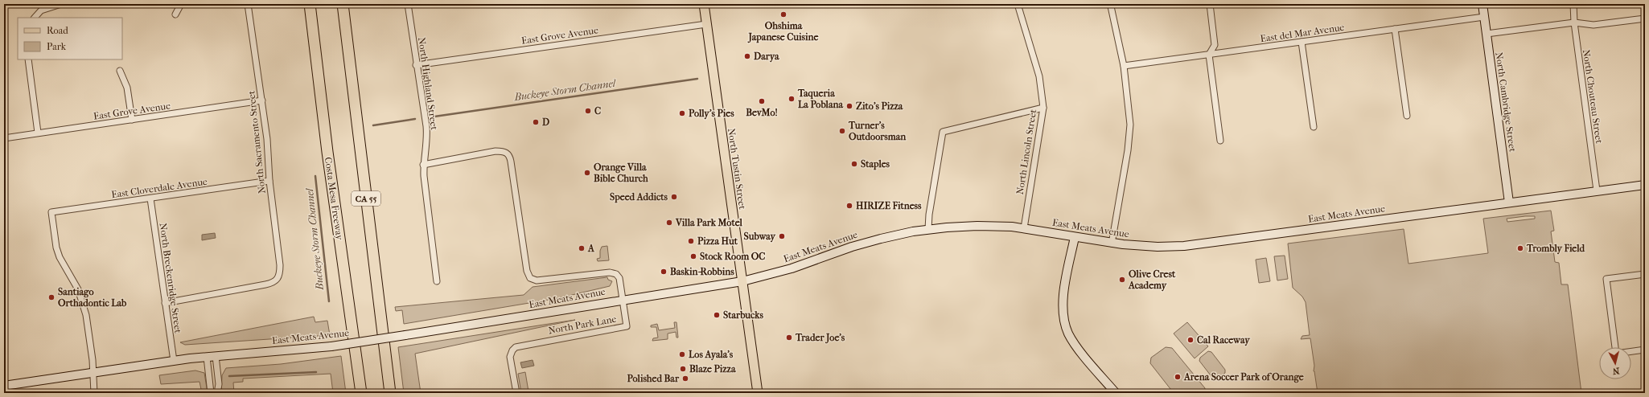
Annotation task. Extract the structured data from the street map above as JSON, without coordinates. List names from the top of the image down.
{
  "streets": {
    "highway": ["Costa Mesa Freeway", "CA 55"],
    "main road": ["North Tustin Street"],
    "street": [
      "East del Mar Avenue",
      "East Grove Avenue",
      "North Highland Street",
      "North Chouteau Street",
      "North Cambridge Street",
      "North Sacramento Street",
      "North Lincoln Street",
      "East Cloverdale Avenue",
      "East Meats Avenue",
      "North Breckenridge Street",
      "North Park Lane"
    ]
  },
  "crossings": [
    ["East del Mar Avenue", "North Cambridge Street"],
    ["East Grove Avenue", "North Highland Street"],
    ["East Grove Avenue", "North Sacramento Street"],
    ["East Grove Avenue", "North Tustin Street"],
    ["North Highland Street", "North Park Lane"],
    ["North Chouteau Street", "East Meats Avenue"],
    ["North Cambridge Street", "East Meats Avenue"],
    ["North Sacramento Street", "East Cloverdale Avenue"],
    ["North Sacramento Street", "North Breckenridge Street"],
    ["North Lincoln Street", "East Meats Avenue"],
    ["North Tustin Street", "East Meats Avenue"],
    ["East Cloverdale Avenue", "East Meats Avenue"],
    ["East Cloverdale Avenue", "North Breckenridge Street"],
    ["East Meats Avenue", "North Breckenridge Street"],
    ["East Meats Avenue", "North Park Lane"]
  ],
  "water": ["Buckeye Storm Channel"],
  "places": [
    "Ohshima Japanese Cuisine",
    "Darya",
    "Taqueria La Poblana",
    "BevMo!",
    "Zito's Pizza",
    "C",
    "Polly's Pies",
    "D",
    "Turner's Outdoorsman",
    "Staples",
    "Orange Villa Bible Church",
    "Speed Addicts",
    "HIRIZE Fitness",
    "Villa Park Motel",
    "Subway",
    "Pizza Hut",
    "A",
    "Trombly Field",
    "Stock Room OC",
    "Baskin-Robbins",
    "Olive Crest Academy",
    "Santiago Orthadontic Lab",
    "Starbucks",
    "Trader Joe's",
    "Cal Raceway",
    "Los Ayala's",
    "Blaze Pizza",
    "Arena Soccer Park of Orange",
    "Polished Bar"
  ],
  "legend": ["Road", "Park"],
  "north": "bottom"
}
